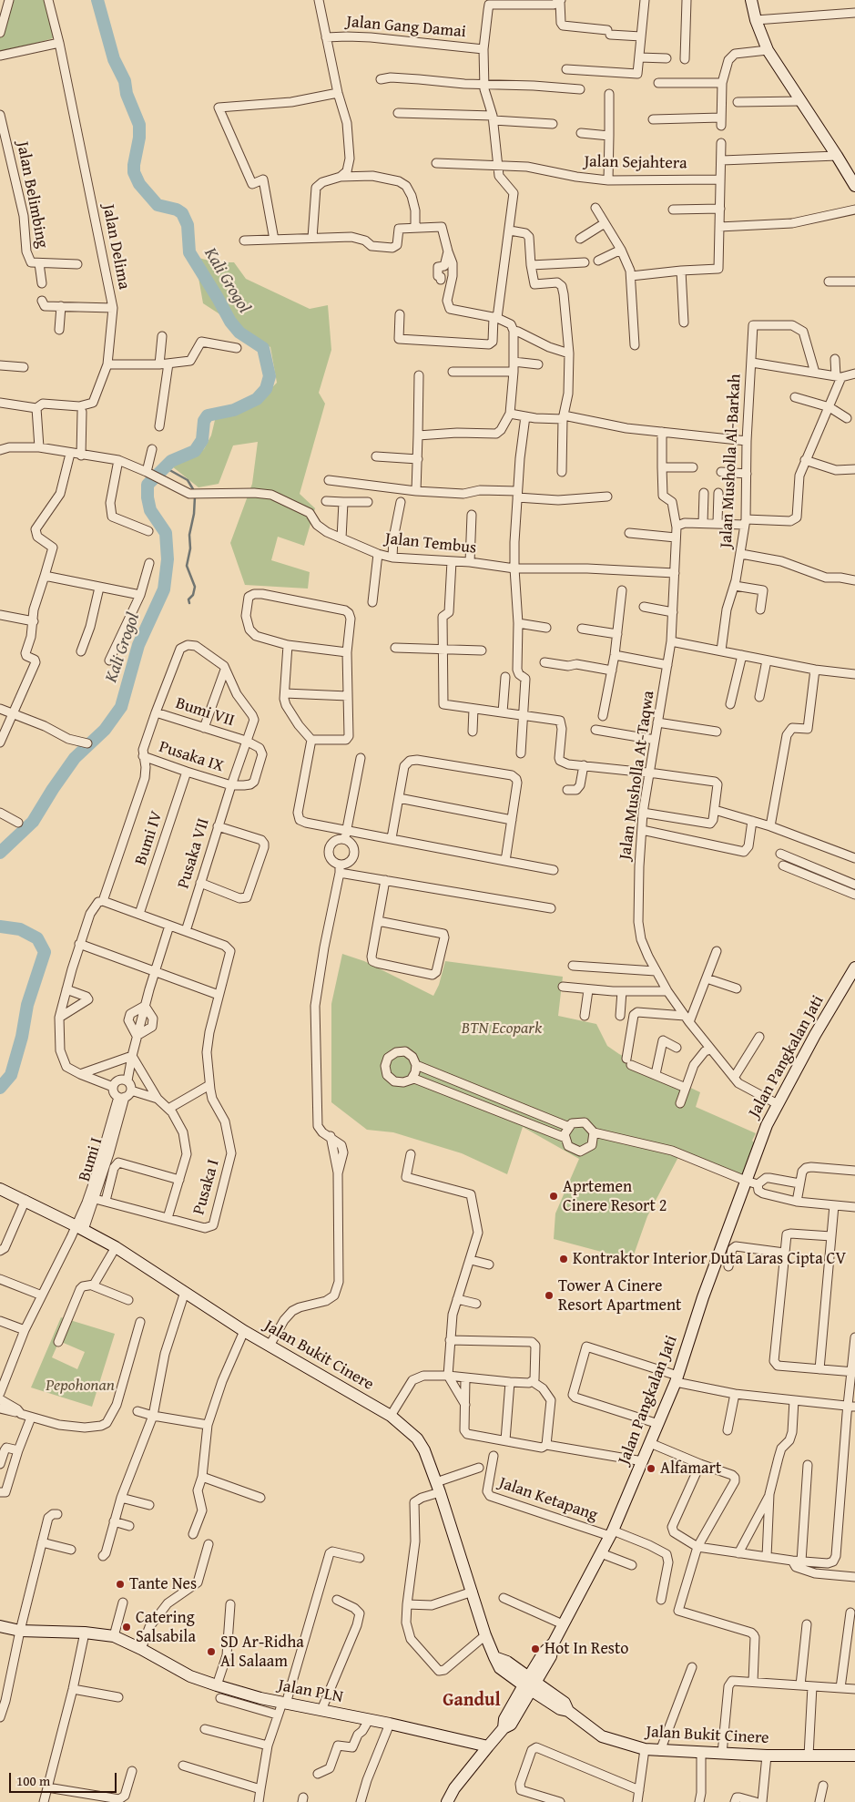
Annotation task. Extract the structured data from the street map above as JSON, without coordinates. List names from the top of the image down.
{
  "streets": {
    "main road": ["Jalan Pangkalan Jati", "Jalan Bukit Cinere", "Jalan PLN"],
    "street": [
      "Jalan Gang Damai",
      "Jalan Sejahtera",
      "Jalan Belimbing",
      "Jalan Delima",
      "Jalan Musholla Al-Barkah",
      "Jalan Tembus",
      "Bumi VII",
      "Pusaka IX",
      "Jalan Musholla At-Taqwa",
      "Bumi IV",
      "Pusaka VII",
      "Bumi I",
      "Pusaka I",
      "Jalan Ketapang"
    ]
  },
  "crossings": [
    ["Jalan Tembus", "Jalan Musholla At-Taqwa"],
    ["Bumi VII", "Pusaka VII"],
    ["Pusaka IX", "Bumi IV"],
    ["Pusaka IX", "Pusaka VII"],
    ["Jalan Musholla At-Taqwa", "Jalan Pangkalan Jati"],
    ["Jalan Pangkalan Jati", "Jalan Bukit Cinere"],
    ["Jalan Pangkalan Jati", "Jalan Ketapang"],
    ["Jalan Pangkalan Jati", "Jalan PLN"],
    ["Bumi I", "Pusaka I"],
    ["Bumi I", "Jalan Bukit Cinere"]
  ],
  "districts": ["Gandul"],
  "water": ["Kali Grogol"],
  "parks": ["BTN Ecopark", "Pepohonan"],
  "places": [
    "Aprtemen Cinere Resort 2",
    "Kontraktor Interior Duta Laras Cipta CV",
    "Tower A Cinere Resort Apartment",
    "Alfamart",
    "Tante Nes",
    "Catering Salsabila",
    "Hot In Resto",
    "SD Ar-Ridha Al Salaam"
  ],
  "scale_bar": "100 m"
}
